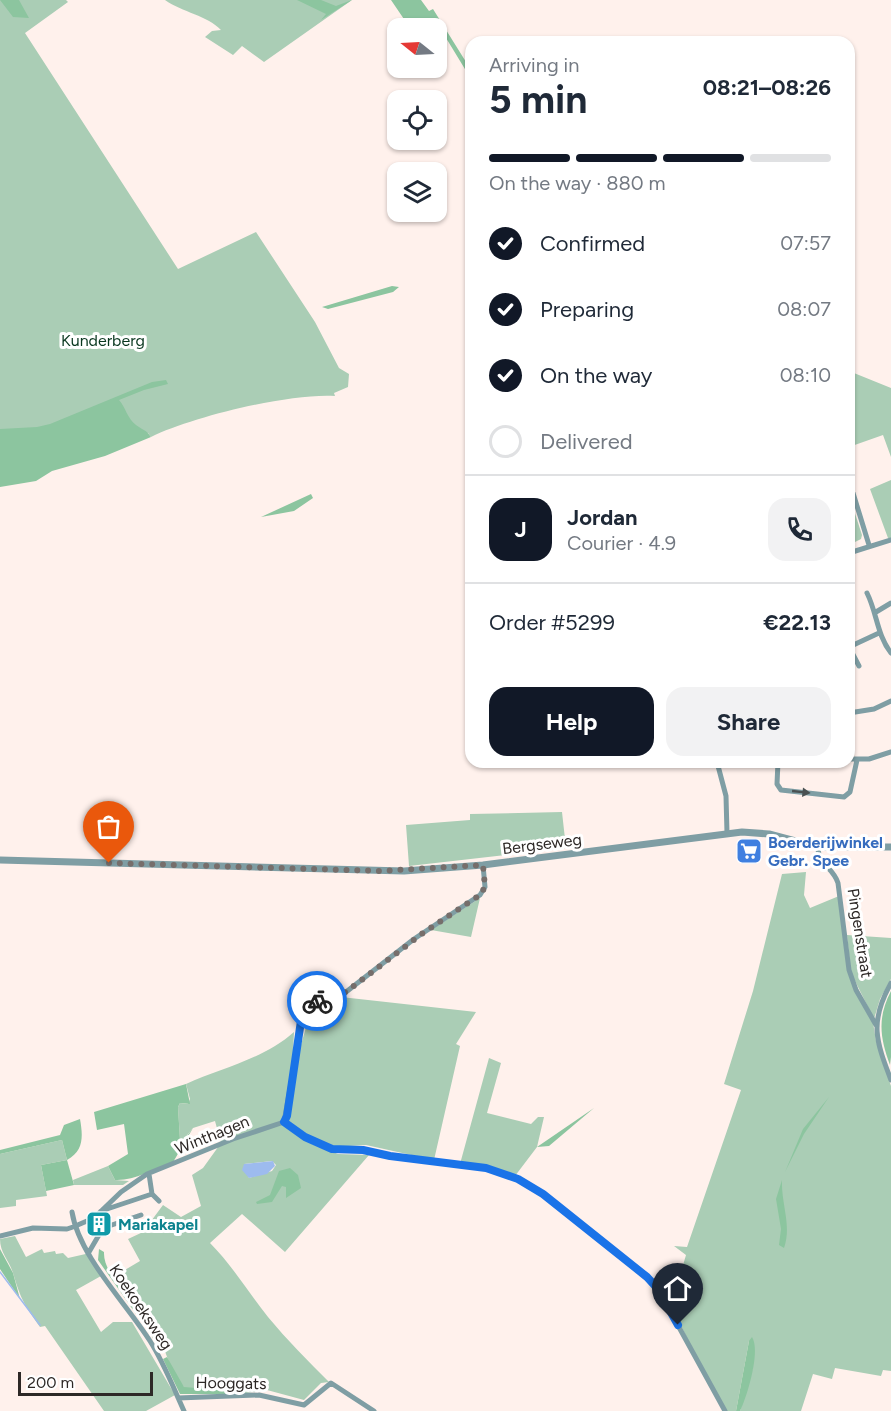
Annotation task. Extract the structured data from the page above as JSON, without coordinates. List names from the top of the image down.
{
  "streets": {
    "street": [
      "Bergseweg",
      "Pingenstraat",
      "Winthagen",
      "Koekoeksweg",
      "Hooggats"
    ]
  },
  "crossings": [
    ["Bergseweg", "Pingenstraat"],
    ["Koekoeksweg", "Hooggats"]
  ],
  "parks": ["Kunderberg"],
  "places": {
    "supermarket": ["Boerderijwinkel Gebr. Spee"],
    "building": ["Mariakapel"]
  },
  "scale_bar": "200 m",
  "north": "left",
  "page": {
    "heading": ["5 min", "Arriving in", "08:21–08:26"],
    "panel": [
      "Jordan",
      "Courier · 4.9",
      "Order #5299",
      "€22.13"
    ],
    "bar": "On the way · 880 m",
    "list": [
      ["Confirmed", "07:57"],
      ["Preparing", "08:07"],
      ["On the way", "08:10"],
      "Delivered"
    ],
    "round": "J",
    "buttons": ["Help", "Share"],
    "scale": "200 m"
  }
}
